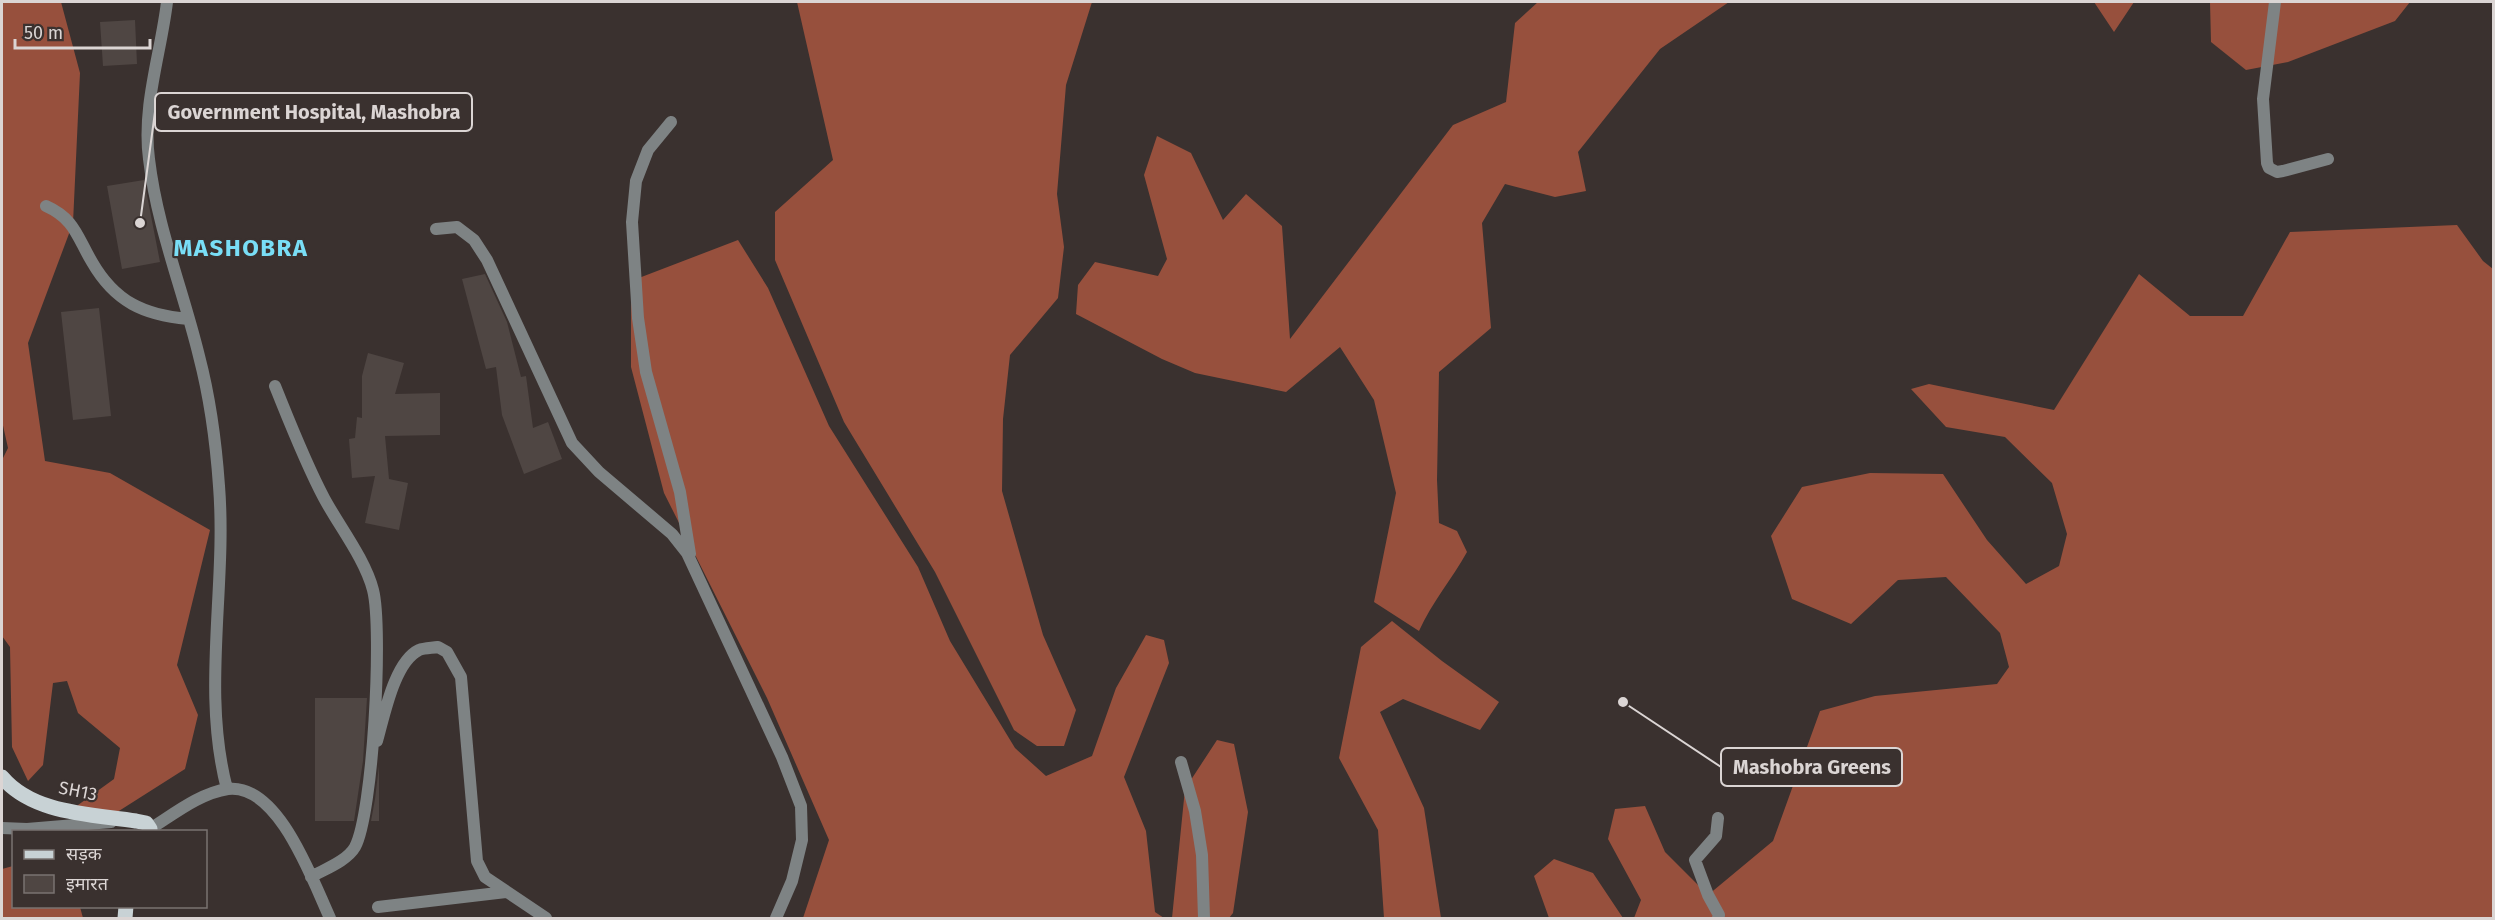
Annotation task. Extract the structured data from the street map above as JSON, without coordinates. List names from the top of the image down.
{
  "streets": {
    "main road": ["SH13"]
  },
  "districts": ["MASHOBRA"],
  "places": ["Government Hospital, Mashobra", "Mashobra Greens"],
  "legend": ["सड़क", "इमारत"],
  "scale_bar": "50 m"
}
